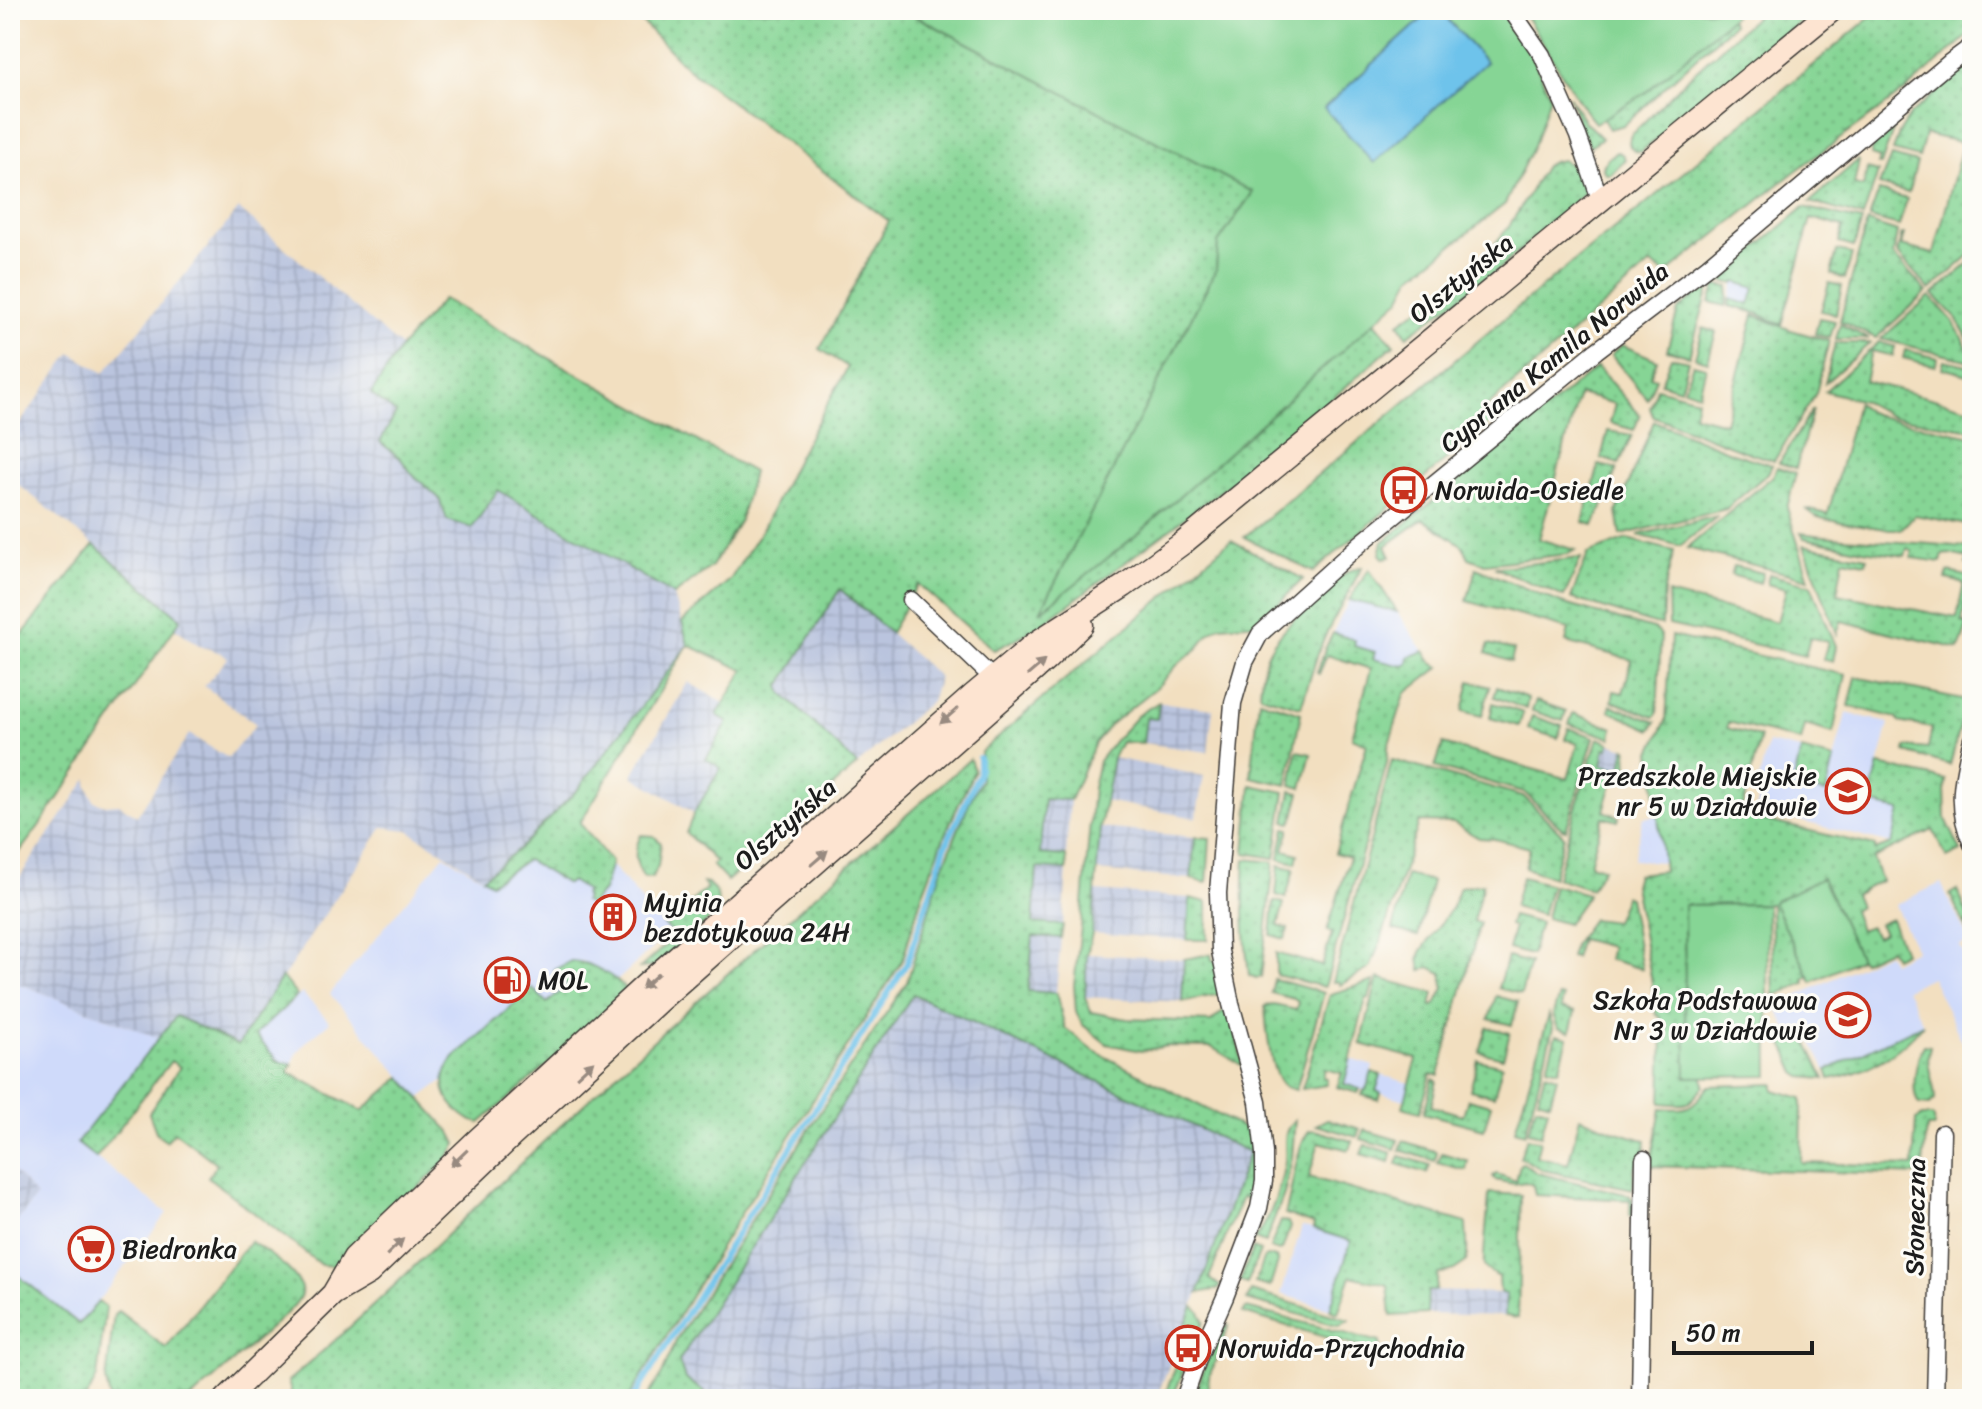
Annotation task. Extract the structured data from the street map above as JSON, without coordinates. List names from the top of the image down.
{
  "streets": {
    "main road": ["Olsztyńska"],
    "street": ["Cypriana Kamila Norwida", "Słoneczna"]
  },
  "places": {
    "bus stop": ["Norwida-Osiedle", "Norwida-Przychodnia"],
    "school or university": ["Przedszkole Miejskie nr 5 w Działdowie", "Szkoła Podstawowa Nr 3 w Działdowie"],
    "building": ["Myjnia bezdotykowa 24H"],
    "fuel station": ["MOL"],
    "supermarket": ["Biedronka"]
  },
  "scale_bar": "50 m"
}
